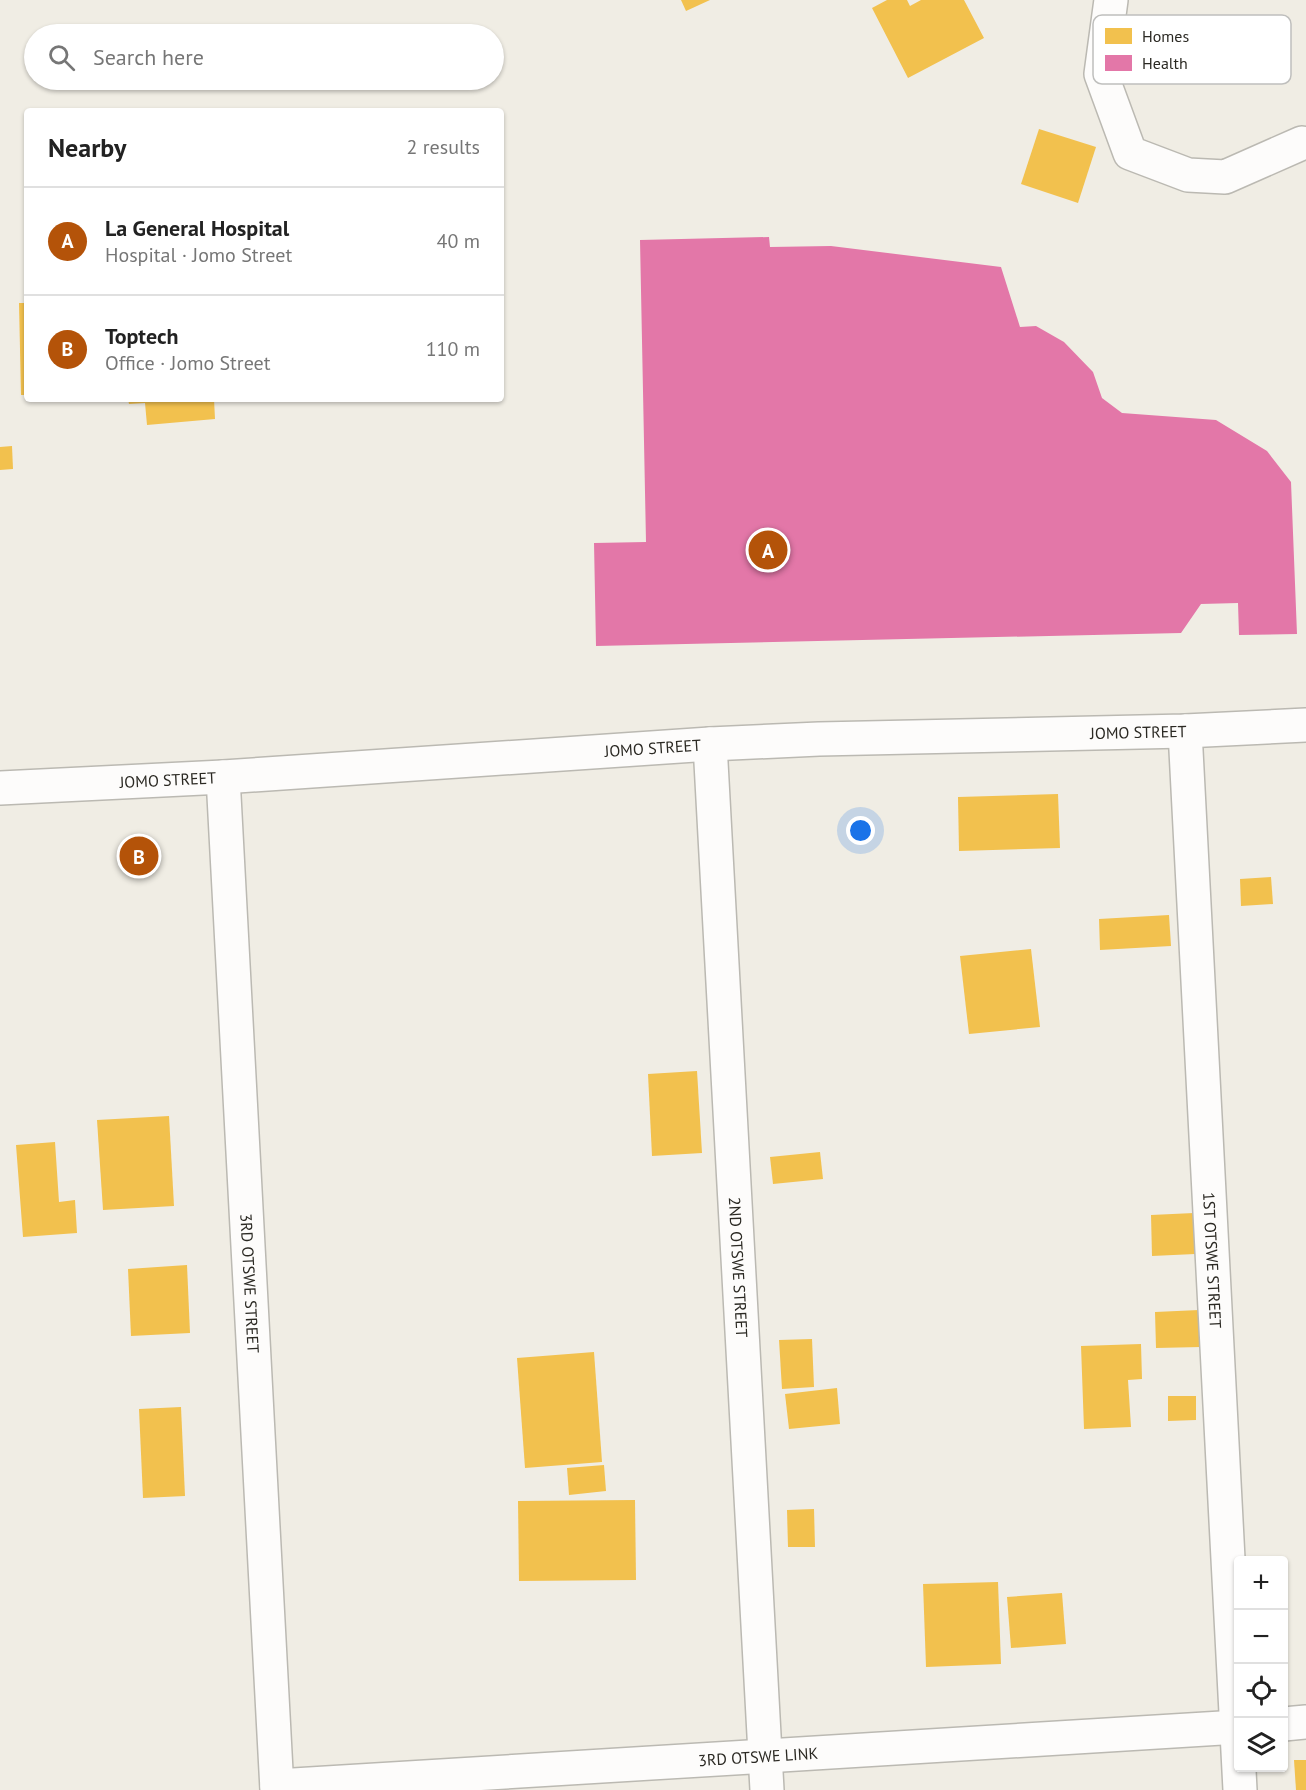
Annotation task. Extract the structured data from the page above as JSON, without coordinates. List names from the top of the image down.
{
  "streets": {
    "street": [
      "JOMO STREET",
      "1ST OTSWE STREET",
      "2ND OTSWE STREET",
      "3RD OTSWE STREET",
      "3RD OTSWE LINK"
    ]
  },
  "crossings": [
    ["JOMO STREET", "1ST OTSWE STREET"],
    ["JOMO STREET", "2ND OTSWE STREET"],
    ["JOMO STREET", "3RD OTSWE STREET"],
    ["2ND OTSWE STREET", "3RD OTSWE LINK"],
    ["3RD OTSWE STREET", "3RD OTSWE LINK"]
  ],
  "legend": ["Homes", "Health"],
  "page": {
    "search": "Search here",
    "heading": ["Nearby", "2 results"],
    "list": [
      {
        "mark": "A",
        "name": "La General Hospital",
        "note": "Hospital · Jomo Street",
        "value": "40 m"
      },
      {
        "mark": "B",
        "name": "Toptech",
        "note": "Office · Jomo Street",
        "value": "110 m"
      }
    ],
    "pins": ["A", "B"],
    "map_buttons": ["+", "−"]
  }
}
